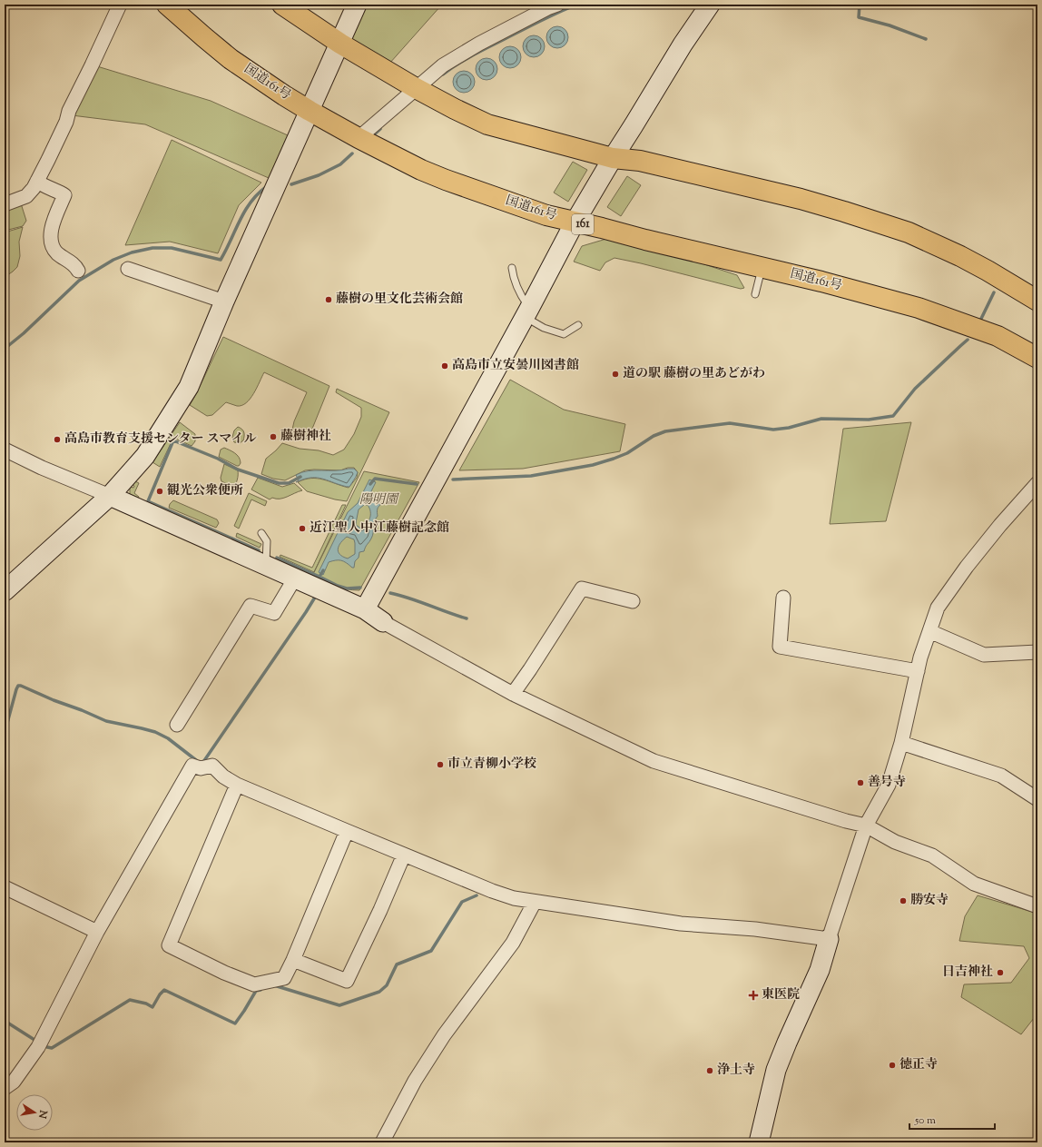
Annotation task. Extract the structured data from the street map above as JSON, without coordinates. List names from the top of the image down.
{
  "streets": {
    "highway": ["国道161号", "161"]
  },
  "parks": ["陽明園"],
  "places": {
    "other": [
      "藤樹の里文化芸術会館",
      "高島市立安曇川図書館",
      "道の駅 藤樹の里あどがわ",
      "藤樹神社",
      "高島市教育支援センター スマイル",
      "観光公衆便所",
      "近江聖人中江藤樹記念館",
      "市立青柳小学校",
      "善号寺",
      "勝安寺",
      "日吉神社",
      "徳正寺",
      "浄土寺"
    ],
    "health": ["東医院"]
  },
  "scale_bar": "50 m",
  "north": "right"
}
